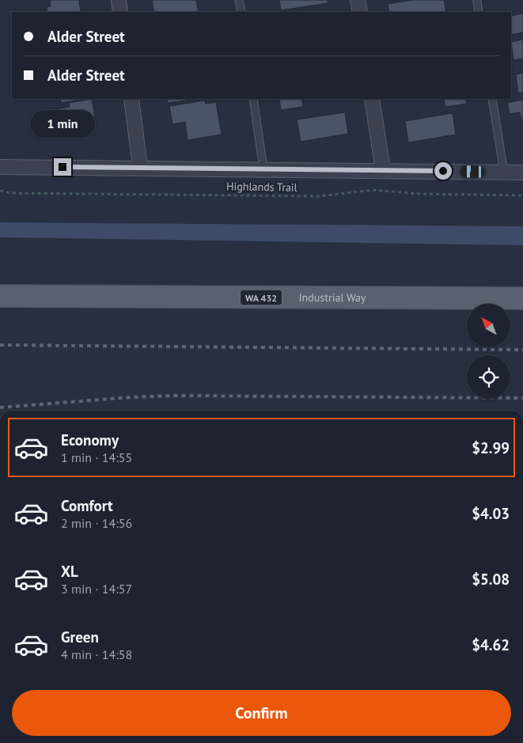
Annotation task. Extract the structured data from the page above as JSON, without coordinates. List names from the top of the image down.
{
  "streets": {
    "main road": ["WA 432", "Industrial Way"],
    "path": ["Highlands Trail"]
  },
  "north": "top left",
  "page": {
    "banner": ["Alder Street", "Alder Street"],
    "bubble": "1 min",
    "list": [
      {
        "name": "Economy",
        "note": "1 min · 14:55",
        "value": "$2.99"
      },
      {
        "name": "Comfort",
        "note": "2 min · 14:56",
        "value": "$4.03"
      },
      {
        "name": "XL",
        "note": "3 min · 14:57",
        "value": "$5.08"
      },
      {
        "name": "Green",
        "note": "4 min · 14:58",
        "value": "$4.62"
      }
    ],
    "buttons": "Confirm"
  }
}
